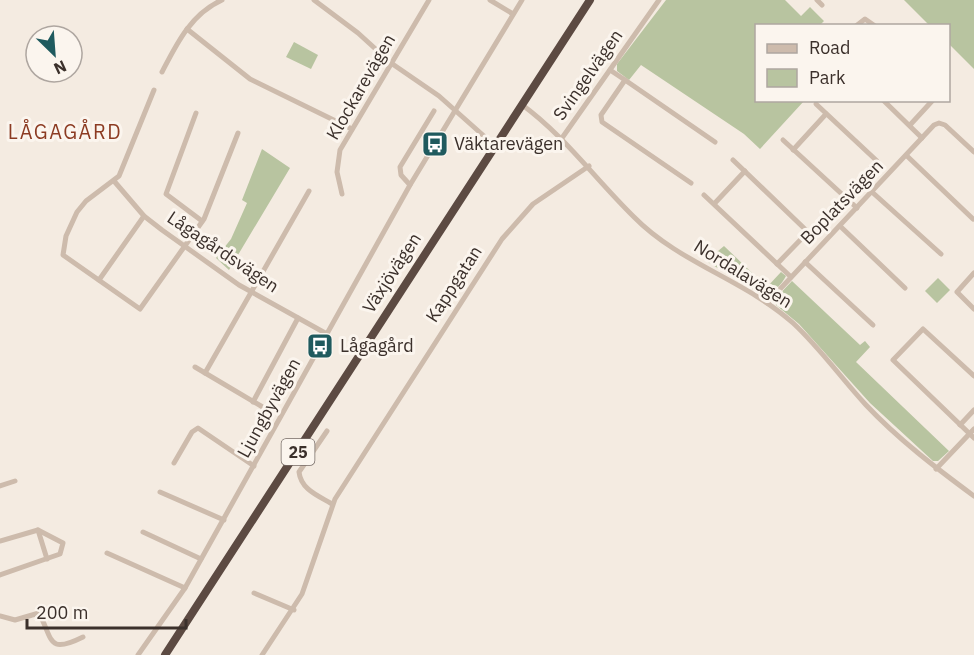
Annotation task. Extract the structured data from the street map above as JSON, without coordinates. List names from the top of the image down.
{
  "streets": {
    "highway": ["Växjövägen", "25"],
    "street": [
      "Svingelvägen",
      "Klockarevägen",
      "Boplatsvägen",
      "Lågagårdsvägen",
      "Nordalavägen",
      "Kappgatan",
      "Ljungbyvägen"
    ]
  },
  "crossings": [
    ["Svingelvägen", "Nordalavägen"],
    ["Boplatsvägen", "Nordalavägen"],
    ["Lågagårdsvägen", "Ljungbyvägen"],
    ["Växjövägen", "Nordalavägen"],
    ["Nordalavägen", "Kappgatan"]
  ],
  "districts": ["LÅGAGÅRD"],
  "places": {
    "bus stop": ["Väktarevägen", "Lågagård"]
  },
  "legend": ["Road", "Park"],
  "scale_bar": "200 m",
  "north": "bottom right"
}
